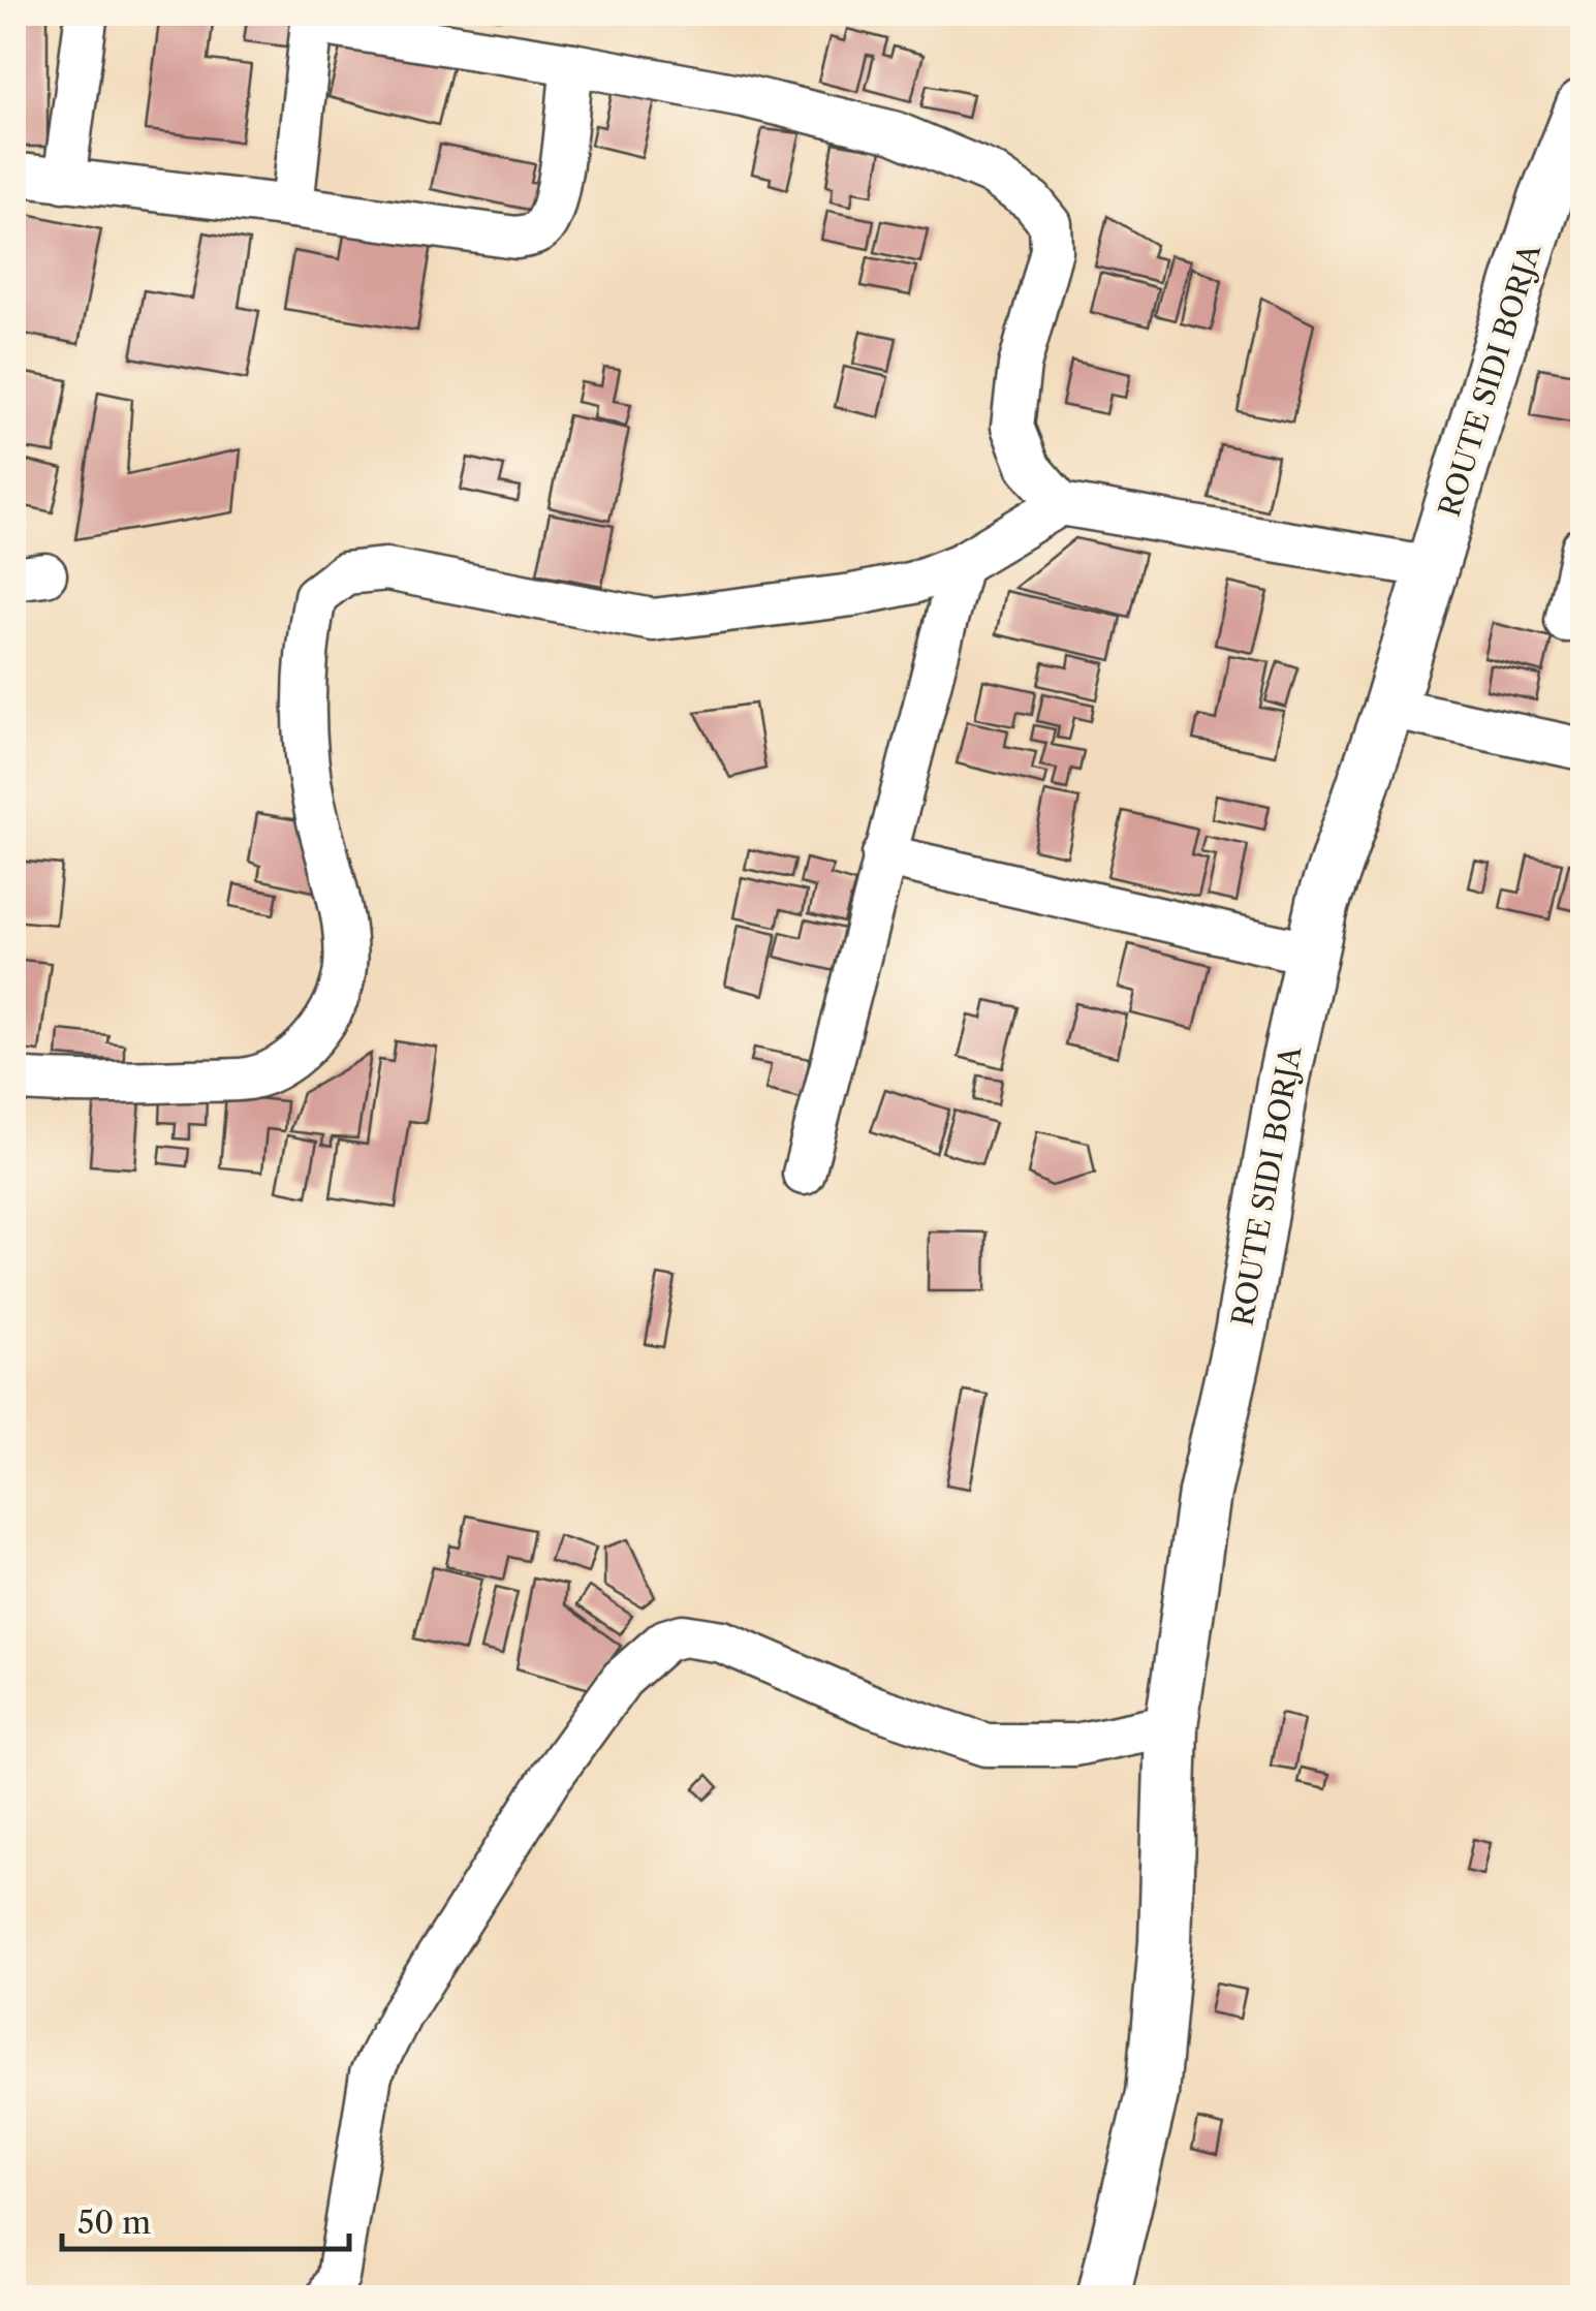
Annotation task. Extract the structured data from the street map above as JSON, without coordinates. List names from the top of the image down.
{
  "streets": {
    "street": ["ROUTE SIDI BORJA"]
  },
  "scale_bar": "50 m"
}
